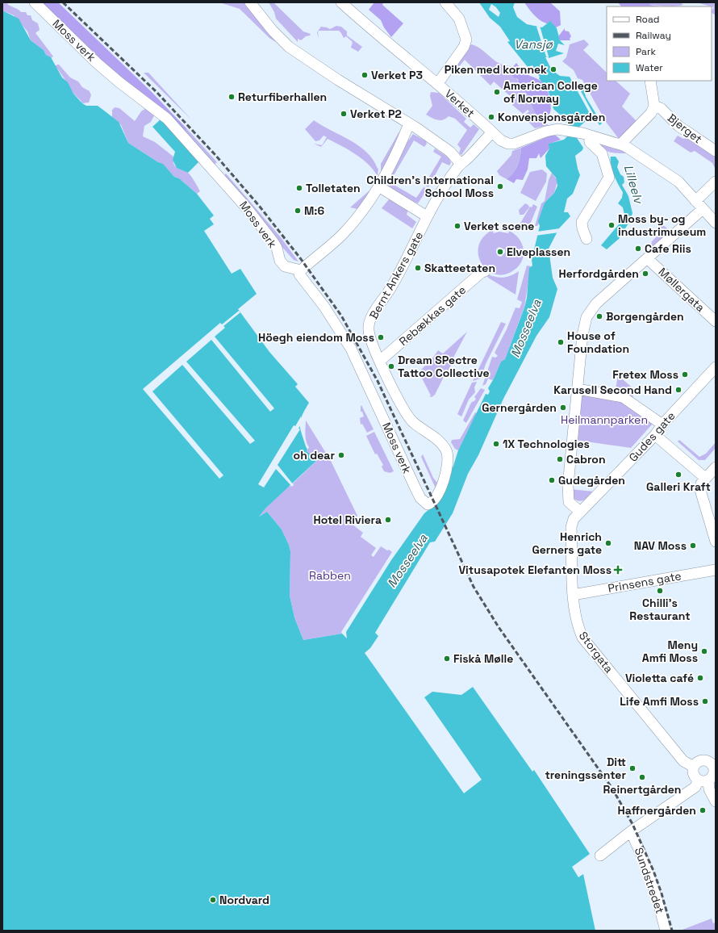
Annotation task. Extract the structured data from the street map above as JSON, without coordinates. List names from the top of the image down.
{
  "streets": {
    "street": [
      "Moss verk",
      "Verket",
      "Bjerget",
      "Bernt Ankers gate",
      "Møllergata",
      "Rebækkas gate",
      "Gudes gate",
      "Prinsens gate",
      "Storgata",
      "Sundstredet"
    ]
  },
  "crossings": [
    ["Moss verk", "Bernt Ankers gate"],
    ["Verket", "Bjerget"],
    ["Verket", "Bernt Ankers gate"],
    ["Bernt Ankers gate", "Rebækkas gate"],
    ["Gudes gate", "Storgata"],
    ["Prinsens gate", "Storgata"]
  ],
  "water": ["Vansjø", "Lilleelv", "Mosseelva"],
  "parks": ["Heilmannparken", "Rabben"],
  "places": {
    "other": [
      "Piken med kornnek",
      "Verket P3",
      "American College of Norway",
      "Returfiberhallen",
      "Verket P2",
      "Konvensjonsgården",
      "Children's International School Moss",
      "Tolletaten",
      "M:6",
      "Moss by- og industrimuseum",
      "Verket scene",
      "Cafe Riis",
      "Elveplassen",
      "Skatteetaten",
      "Herfordgården",
      "Borgengården",
      "Höegh eiendom Moss",
      "House of Foundation",
      "Dream SPectre Tattoo Collective",
      "Fretex Moss",
      "Karusell Second Hand",
      "Gernergården",
      "1X Technologies",
      "oh dear",
      "Cabron",
      "Galleri Kraft",
      "Gudegården",
      "Hotel Riviera",
      "Henrich Gerners gate",
      "NAV Moss",
      "Chilli's Restaurant",
      "Meny Amfi Moss",
      "Fiskå Mølle",
      "Violetta café",
      "Life Amfi Moss",
      "Ditt treningssenter",
      "Reinertgården",
      "Haffnergården",
      "Nordvard"
    ],
    "health": ["Vitusapotek Elefanten Moss"]
  },
  "legend": [
    "Road",
    "Railway",
    "Park",
    "Water"
  ]
}
